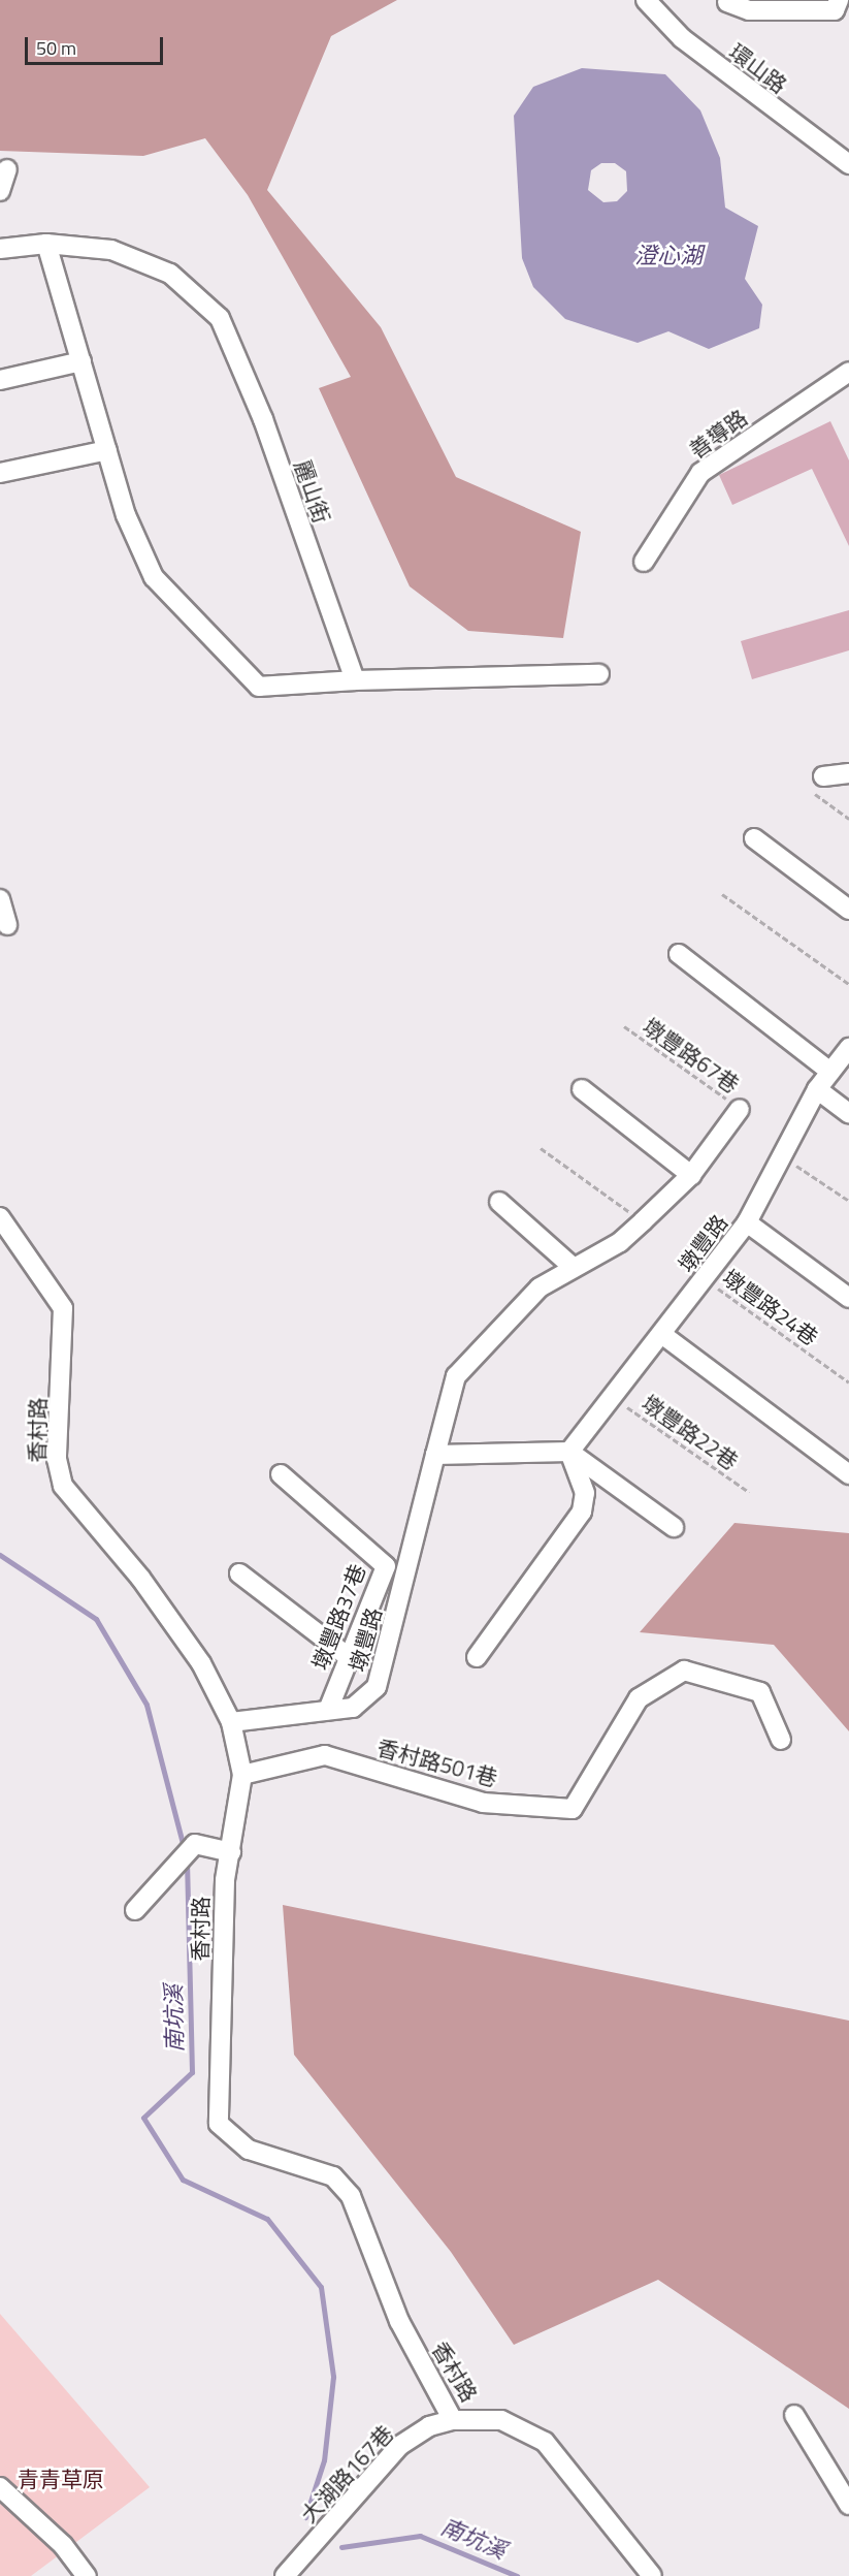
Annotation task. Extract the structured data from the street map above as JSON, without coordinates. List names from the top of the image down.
{
  "streets": {
    "street": [
      "環山路",
      "善導路",
      "麗山街",
      "墩豐路",
      "香村路",
      "墩豐路37巷",
      "香村路501巷",
      "大湖路167巷"
    ],
    "path": ["墩豐路67巷", "墩豐路24巷", "墩豐路22巷"]
  },
  "crossings": [
    ["墩豐路67巷", "墩豐路"],
    ["墩豐路", "墩豐路24巷"],
    ["墩豐路", "香村路"],
    ["墩豐路", "墩豐路22巷"],
    ["墩豐路", "墩豐路37巷"],
    ["香村路", "香村路501巷"],
    ["香村路", "大湖路167巷"]
  ],
  "water": ["澄心湖", "南坑溪"],
  "parks": ["青青草原"],
  "scale_bar": "50 m"
}
